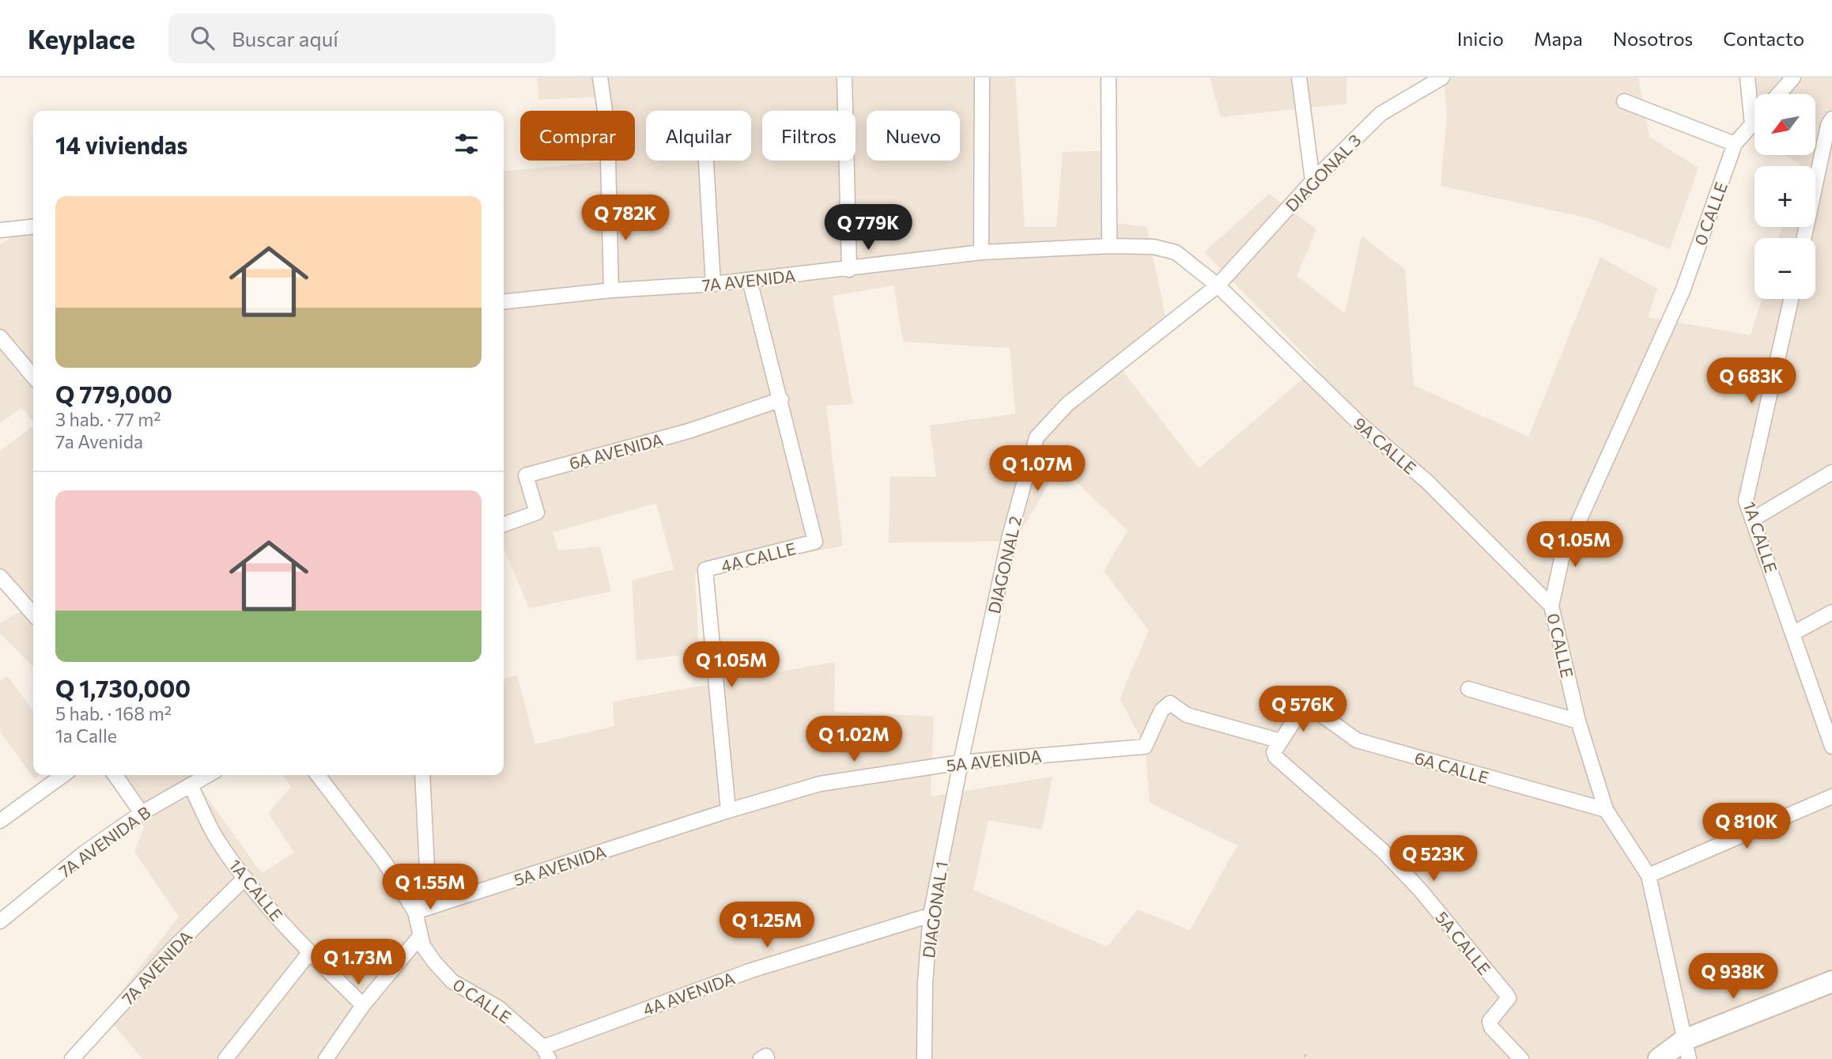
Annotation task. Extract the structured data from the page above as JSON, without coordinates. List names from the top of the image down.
{
  "streets": {
    "street": [
      "DIAGONAL 3",
      "0 CALLE",
      "7A AVENIDA",
      "9A CALLE",
      "6A AVENIDA",
      "1A CALLE",
      "4A CALLE",
      "DIAGONAL 2",
      "5A AVENIDA",
      "6A CALLE",
      "7A AVENIDA B",
      "DIAGONAL 1",
      "5A CALLE",
      "4A AVENIDA"
    ]
  },
  "crossings": [
    ["DIAGONAL 3", "7A AVENIDA"],
    ["DIAGONAL 3", "9A CALLE"],
    ["DIAGONAL 3", "DIAGONAL 2"],
    ["0 CALLE", "9A CALLE"],
    ["0 CALLE", "5A AVENIDA"],
    ["0 CALLE", "6A CALLE"],
    ["0 CALLE", "4A AVENIDA"],
    ["7A AVENIDA", "9A CALLE"],
    ["7A AVENIDA", "1A CALLE"],
    ["7A AVENIDA", "4A CALLE"],
    ["7A AVENIDA", "DIAGONAL 2"],
    ["9A CALLE", "DIAGONAL 2"],
    ["6A AVENIDA", "4A CALLE"],
    ["1A CALLE", "7A AVENIDA B"],
    ["4A CALLE", "5A AVENIDA"],
    ["DIAGONAL 2", "5A AVENIDA"],
    ["DIAGONAL 2", "DIAGONAL 1"],
    ["5A AVENIDA", "6A CALLE"],
    ["5A AVENIDA", "DIAGONAL 1"],
    ["5A AVENIDA", "5A CALLE"],
    ["6A CALLE", "5A CALLE"],
    ["DIAGONAL 1", "4A AVENIDA"]
  ],
  "north": "bottom left",
  "page": {
    "header": "Keyplace",
    "search": "Buscar aquí",
    "nav": [
      "Inicio",
      "Mapa",
      "Nosotros",
      "Contacto"
    ],
    "map_buttons": ["+", "−"],
    "chip": [
      "Comprar",
      "Alquilar",
      "Filtros",
      "Nuevo"
    ],
    "heading": "14 viviendas",
    "list": [
      {
        "name": "Q 779,000",
        "note": "3 hab. · 77 m² · 7a Avenida"
      },
      {
        "name": "Q 1,730,000",
        "note": "5 hab. · 168 m² · 1a Calle"
      }
    ],
    "price": [
      "Q 782K",
      "Q 779K",
      "Q 683K",
      "Q 1.07M",
      "Q 1.05M",
      "Q 1.05M",
      "Q 576K",
      "Q 1.02M",
      "Q 810K",
      "Q 523K",
      "Q 1.55M",
      "Q 1.25M",
      "Q 1.73M",
      "Q 938K"
    ]
  }
}
